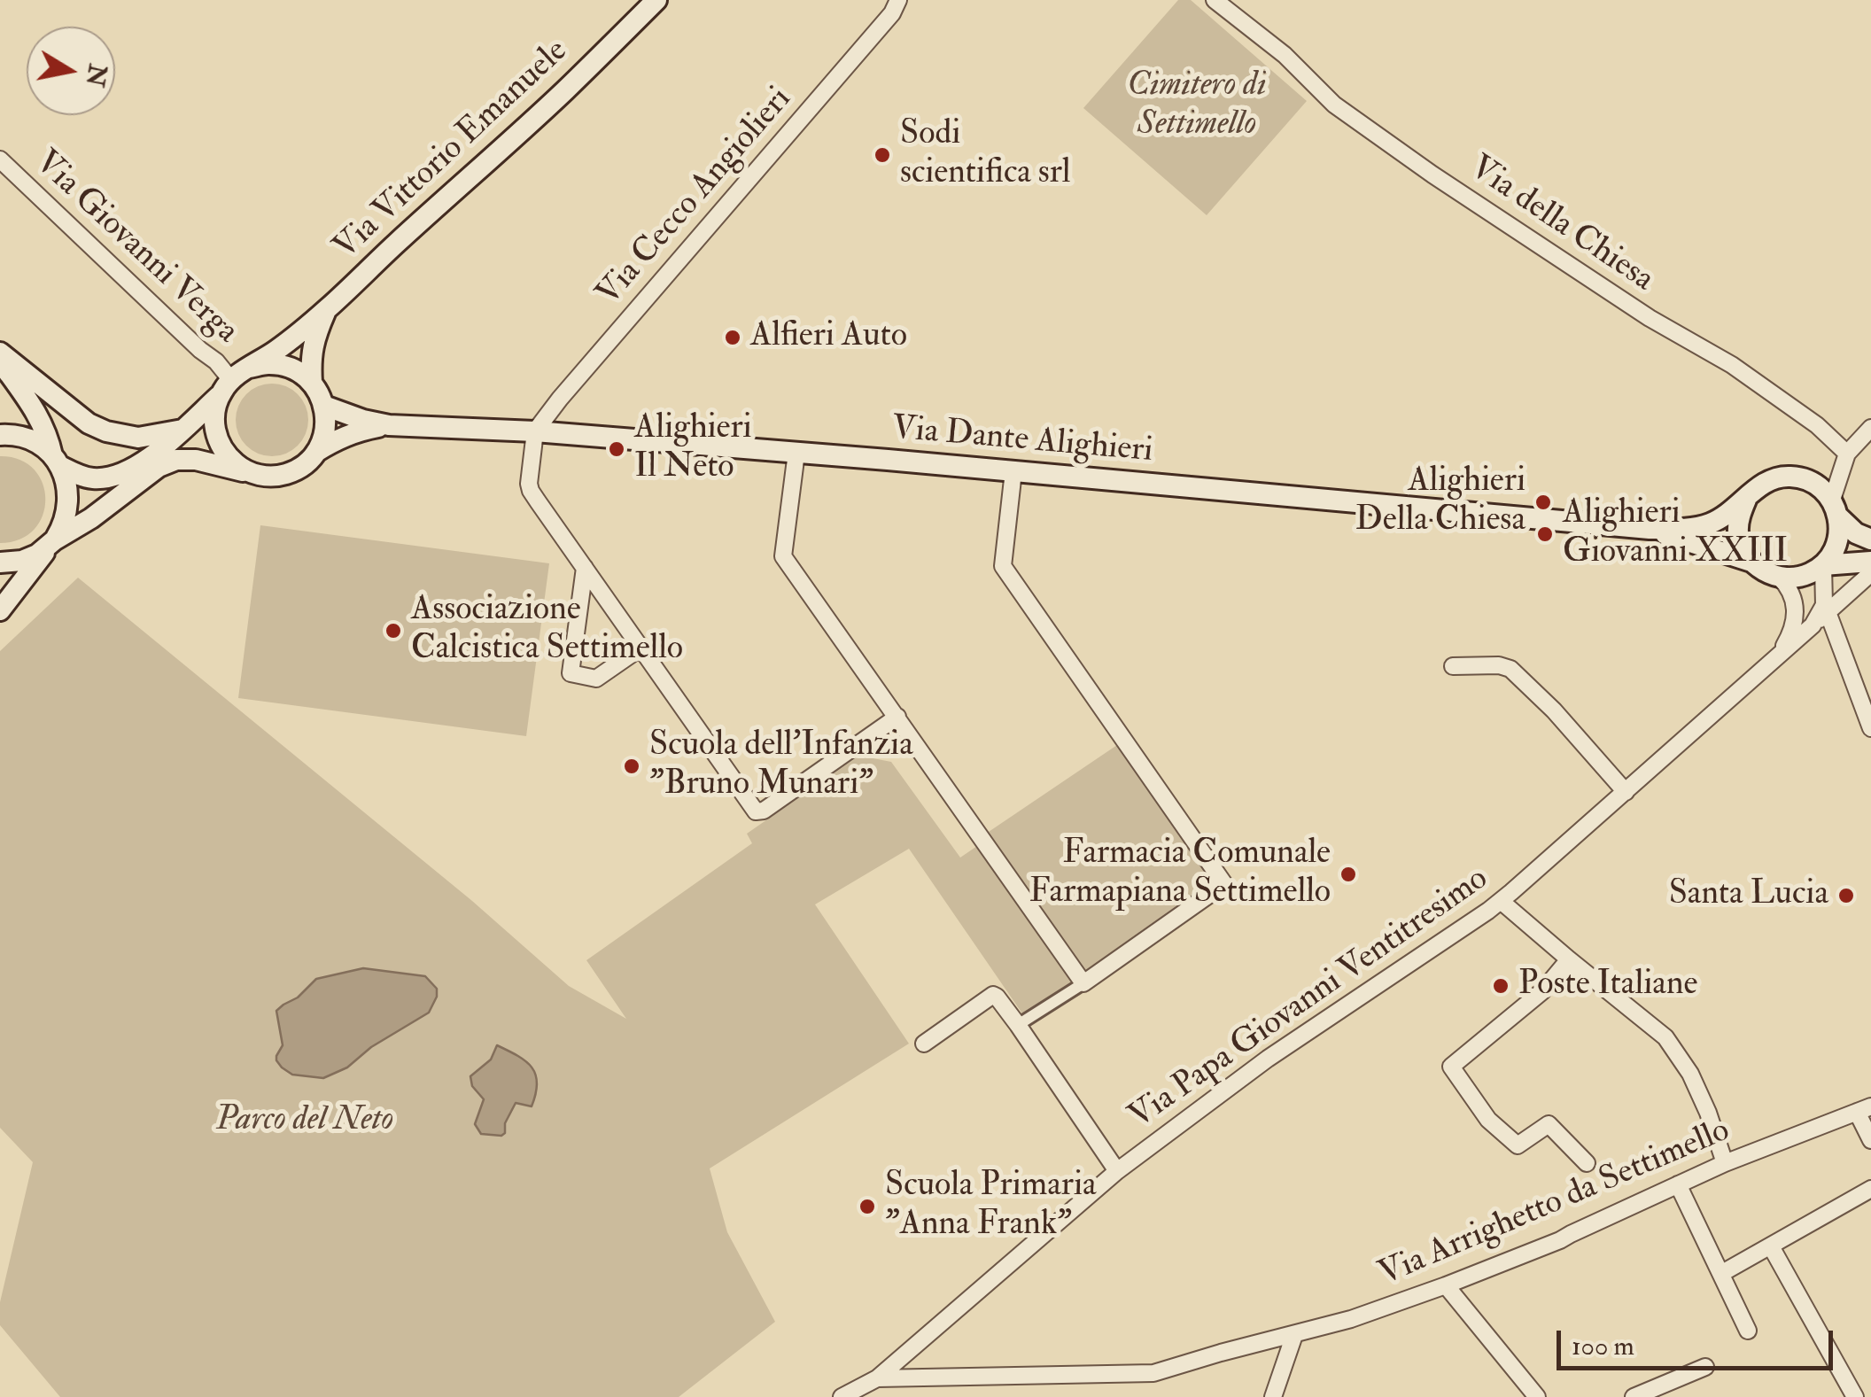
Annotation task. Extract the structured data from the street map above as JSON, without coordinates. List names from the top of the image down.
{
  "streets": {
    "main road": ["Via Vittorio Emanuele", "Via Dante Alighieri"],
    "street": [
      "Via Cecco Angiolieri",
      "Via della Chiesa",
      "Via Giovanni Verga",
      "Via Papa Giovanni Ventitresimo",
      "Via Arrighetto da Settimello"
    ]
  },
  "crossings": [
    ["Via Vittorio Emanuele", "Via Giovanni Verga"],
    ["Via Vittorio Emanuele", "Via Dante Alighieri"],
    ["Via Cecco Angiolieri", "Via Dante Alighieri"],
    ["Via Giovanni Verga", "Via Dante Alighieri"],
    ["Via Dante Alighieri", "Via Papa Giovanni Ventitresimo"],
    ["Via Papa Giovanni Ventitresimo", "Via Arrighetto da Settimello"]
  ],
  "parks": ["Cimitero di Settimello", "Parco del Neto"],
  "places": [
    "Sodi scientifica srl",
    "Alfieri Auto",
    "Alighieri Il Neto",
    "Alighieri Della Chiesa",
    "Alighieri Giovanni XXIII",
    "Associazione Calcistica Settimello",
    "Scuola dell'Infanzia \"Bruno Munari\"",
    "Farmacia Comunale Farmapiana Settimello",
    "Santa Lucia",
    "Poste Italiane",
    "Scuola Primaria \"Anna Frank\""
  ],
  "scale_bar": "100 m",
  "north": "right"
}
